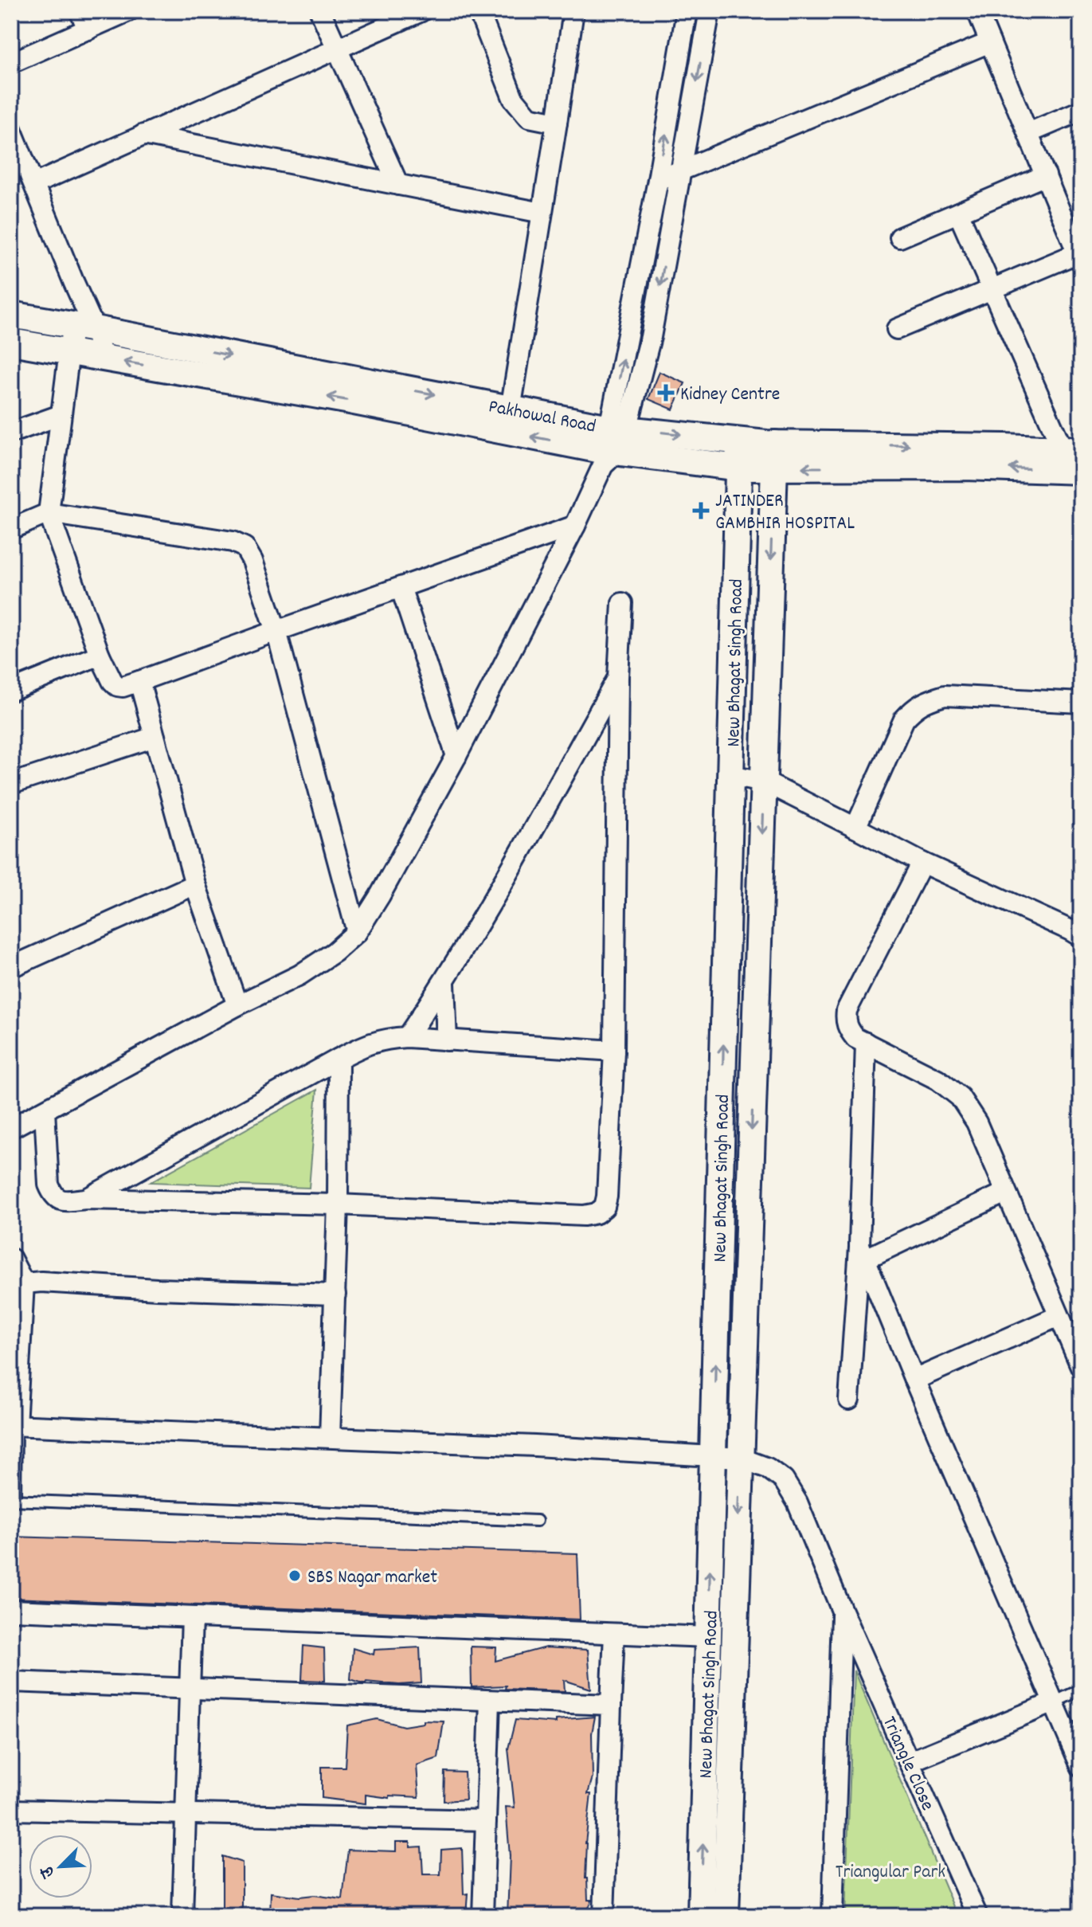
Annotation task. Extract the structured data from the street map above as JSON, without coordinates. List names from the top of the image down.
{
  "streets": {
    "street": ["Pakhowal Road", "New Bhagat Singh Road", "Triangle Close"]
  },
  "crossings": [
    ["Pakhowal Road", "New Bhagat Singh Road"],
    ["New Bhagat Singh Road", "Triangle Close"]
  ],
  "parks": ["Triangular Park"],
  "places": {
    "health": ["Kidney Centre", "JATINDER GAMBHIR HOSPITAL"],
    "other": ["SBS Nagar market"]
  },
  "north": "bottom left"
}
